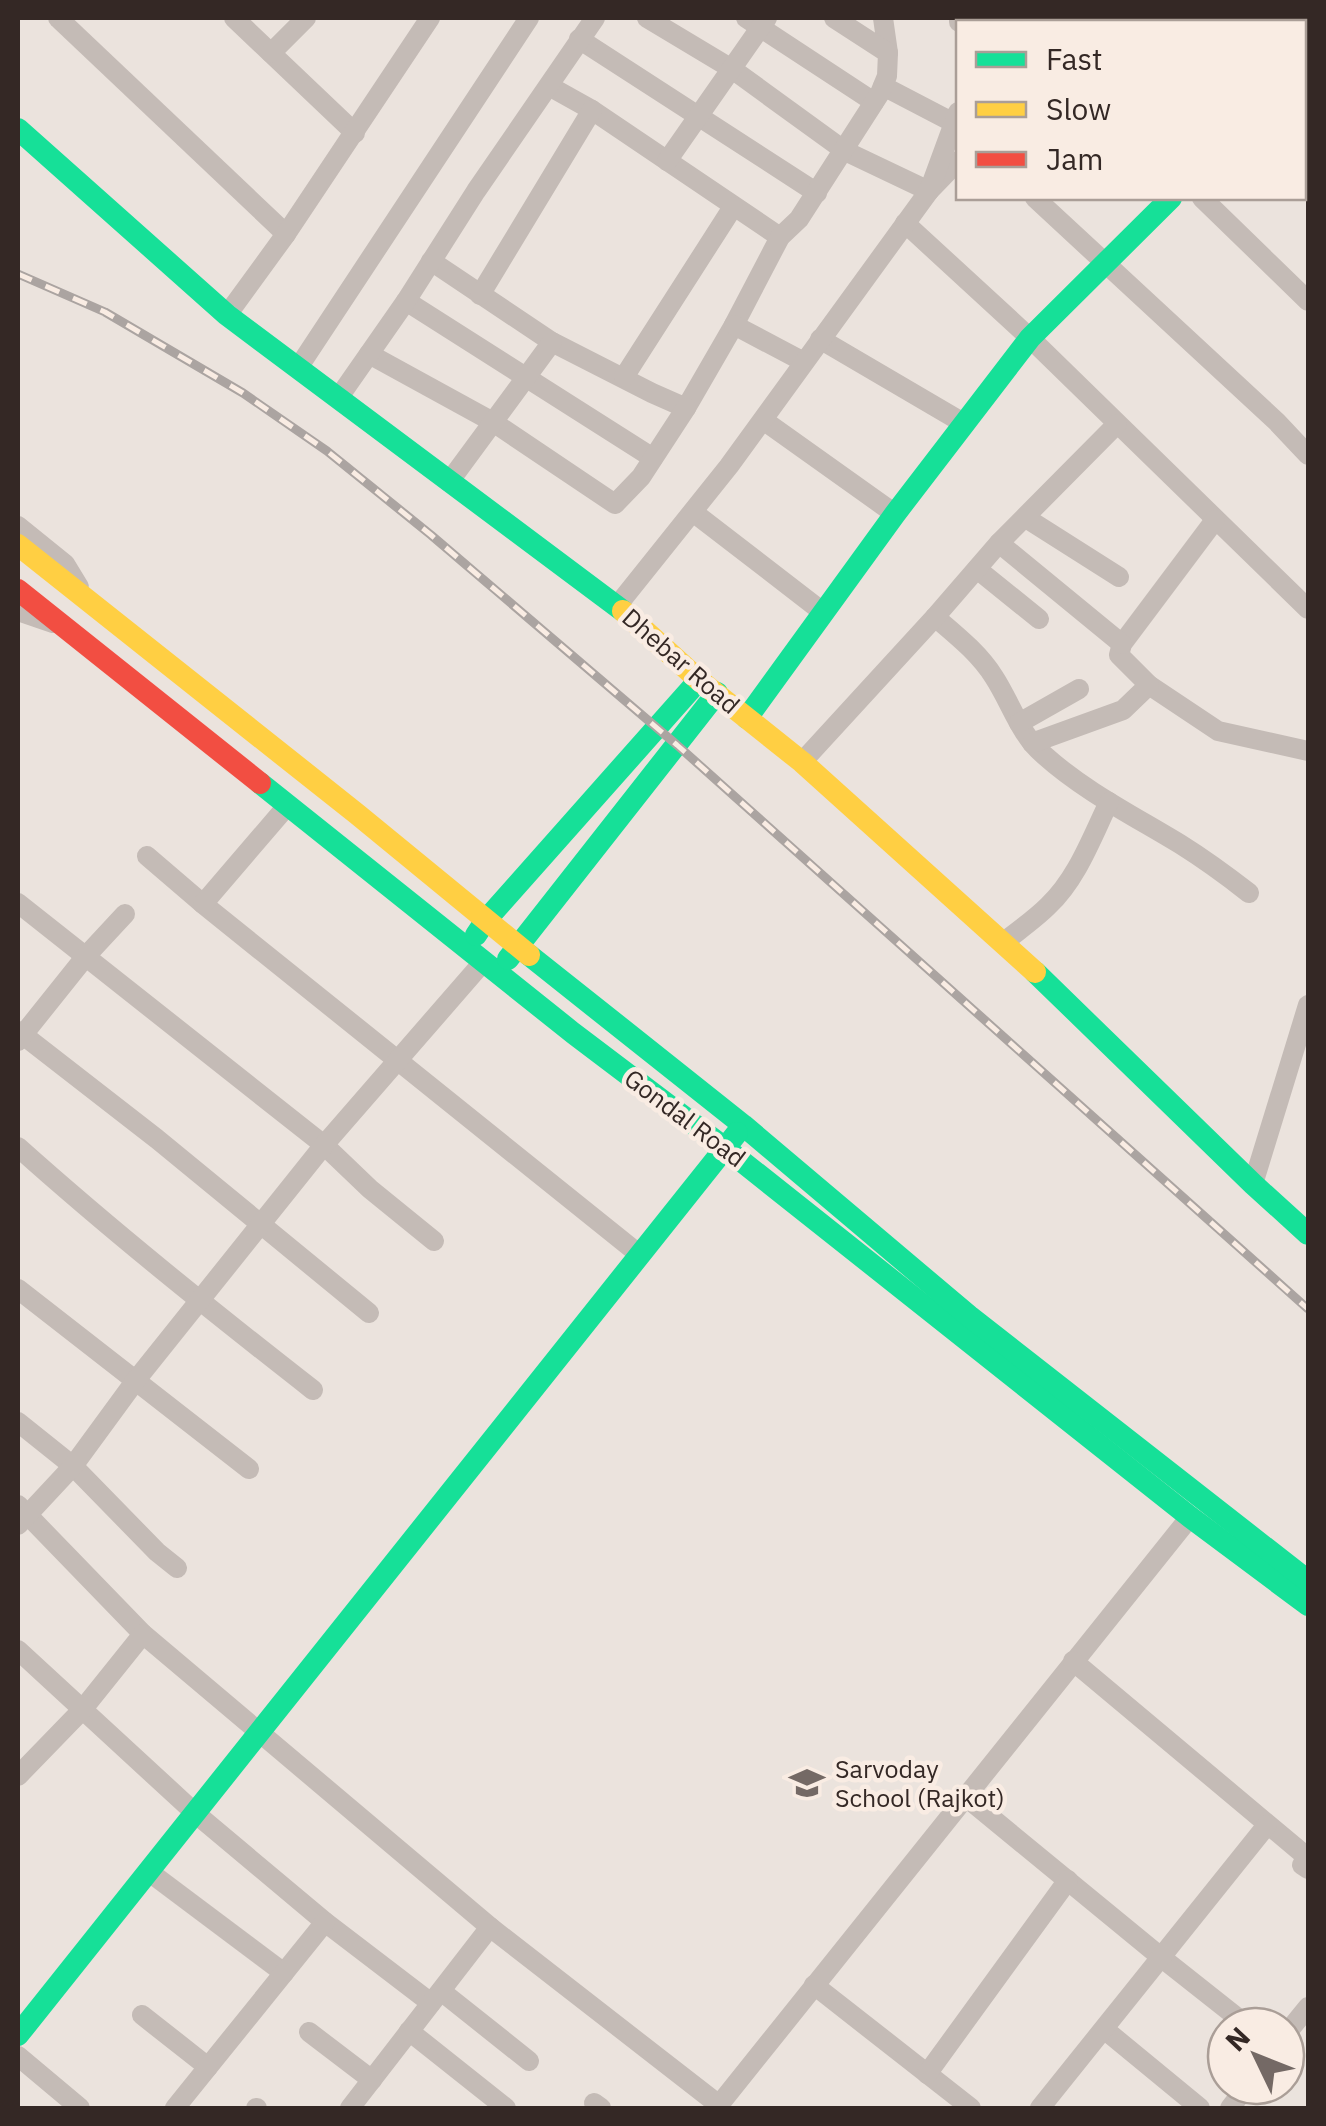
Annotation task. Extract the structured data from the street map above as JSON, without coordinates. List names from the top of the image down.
{
  "streets": {
    "street": ["Dhebar Road", "Gondal Road"]
  },
  "places": {
    "school or university": ["Sarvoday School (Rajkot)"]
  },
  "legend": ["Fast", "Slow", "Jam"],
  "north": "top left"
}
